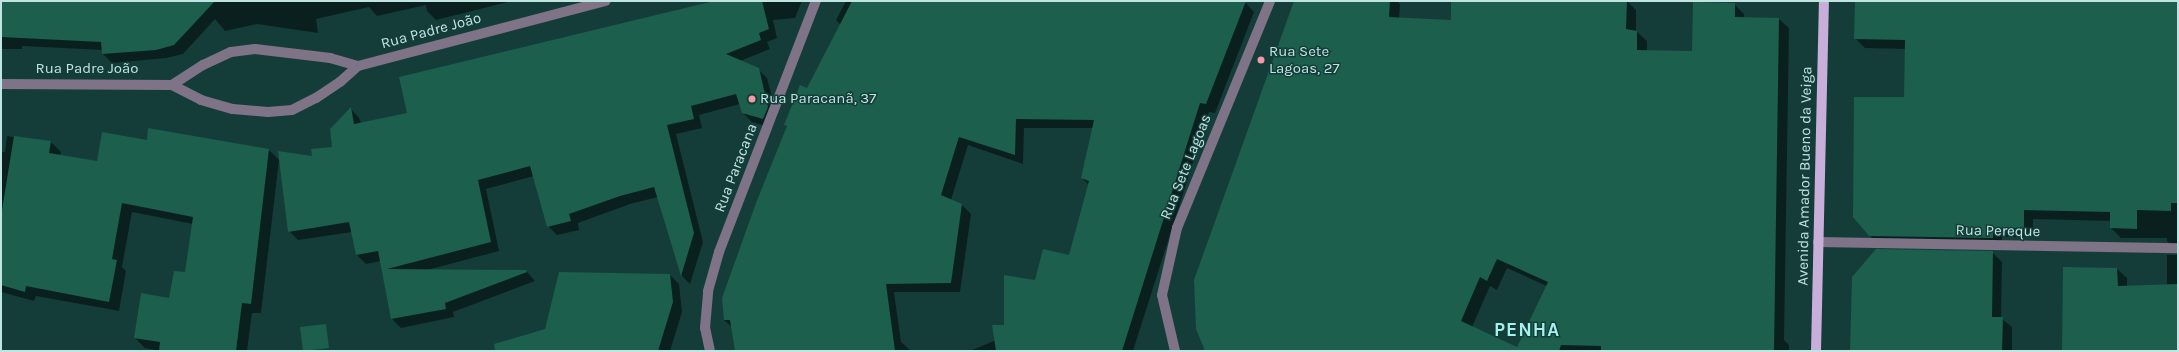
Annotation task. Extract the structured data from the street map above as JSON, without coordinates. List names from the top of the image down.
{
  "streets": {
    "main road": ["Avenida Amador Bueno da Veiga"],
    "street": [
      "Rua Padre João",
      "Rua Sete Lagoas",
      "Rua Paracana",
      "Rua Pereque"
    ]
  },
  "crossings": [
    ["Avenida Amador Bueno da Veiga", "Rua Pereque"]
  ],
  "districts": ["PENHA"],
  "places": ["Rua Sete Lagoas, 27", "Rua Paracanã, 37"]
}
